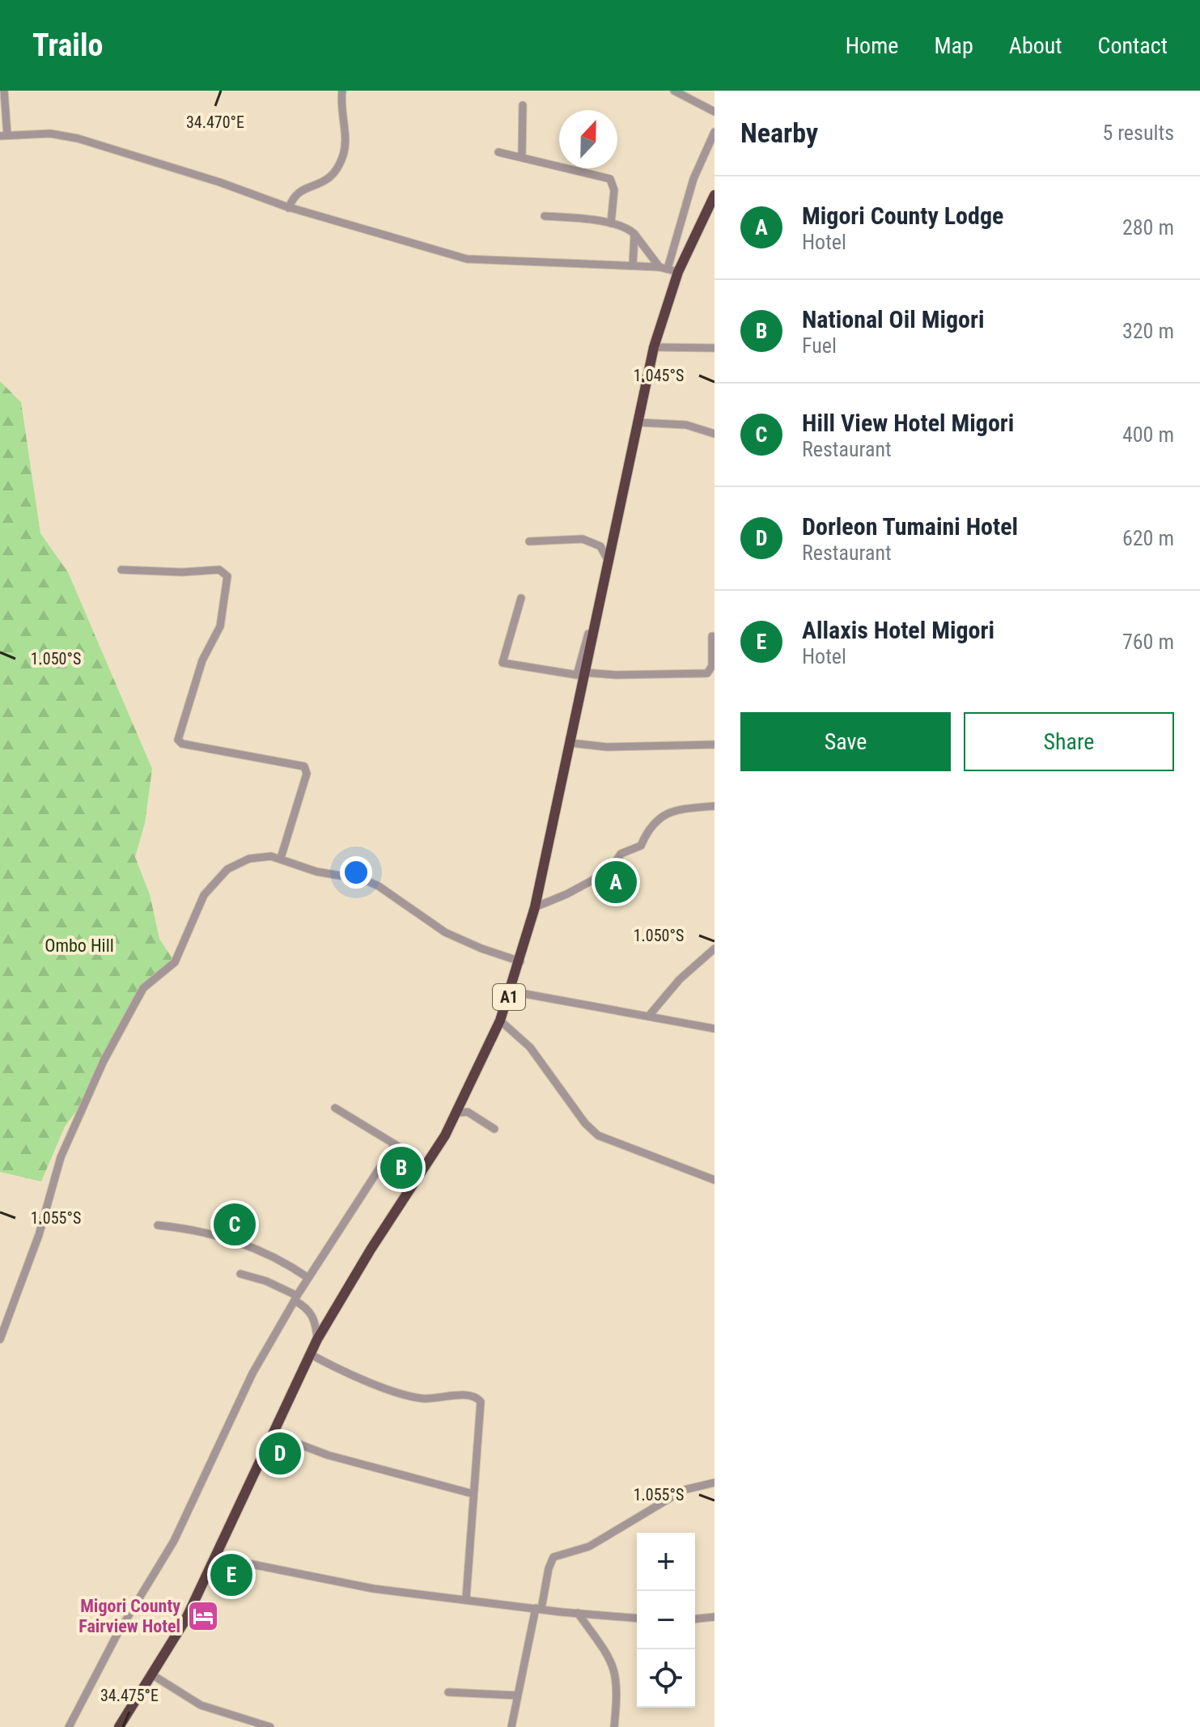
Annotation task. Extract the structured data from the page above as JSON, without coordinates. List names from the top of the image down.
{
  "streets": {
    "highway": ["A1"]
  },
  "parks": ["Ombo Hill"],
  "places": {
    "hotel": ["Migori County Fairview Hotel"]
  },
  "north": "top",
  "page": {
    "header": "Trailo",
    "nav": [
      "Home",
      "Map",
      "About",
      "Contact"
    ],
    "heading": ["Nearby", "5 results"],
    "list": [
      {
        "mark": "A",
        "name": "Migori County Lodge",
        "note": "Hotel",
        "value": "280 m"
      },
      {
        "mark": "B",
        "name": "National Oil Migori",
        "note": "Fuel",
        "value": "320 m"
      },
      {
        "mark": "C",
        "name": "Hill View Hotel Migori",
        "note": "Restaurant",
        "value": "400 m"
      },
      {
        "mark": "D",
        "name": "Dorleon Tumaini Hotel",
        "note": "Restaurant",
        "value": "620 m"
      },
      {
        "mark": "E",
        "name": "Allaxis Hotel Migori",
        "note": "Hotel",
        "value": "760 m"
      }
    ],
    "buttons": ["Save", "Share"],
    "pins": [
      "A",
      "B",
      "C",
      "D",
      "E"
    ],
    "map_buttons": ["+", "−"]
  },
  "coordinates": [
    "34.470°E",
    "1.045°S",
    "1.050°S",
    "1.055°S",
    "34.475°E"
  ]
}
